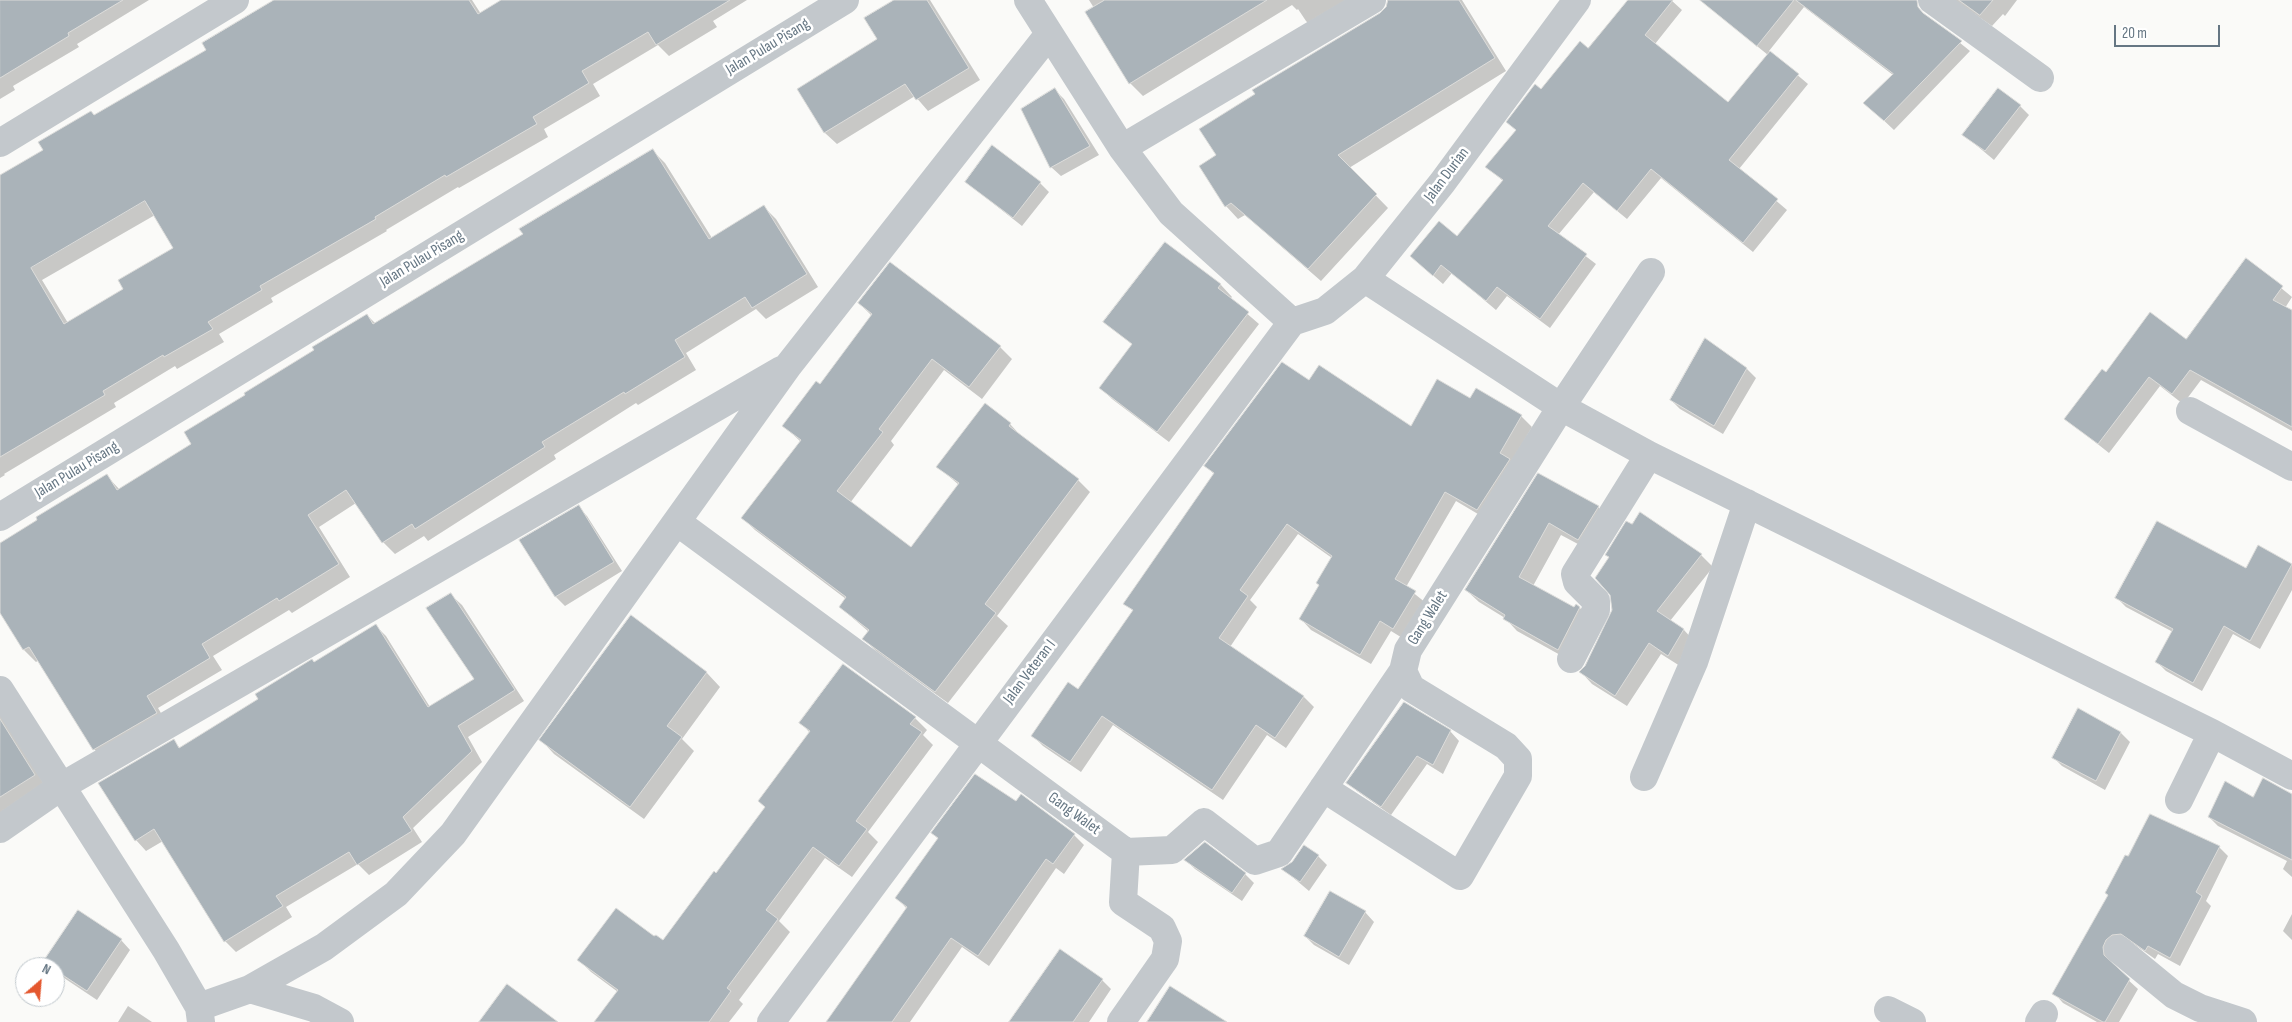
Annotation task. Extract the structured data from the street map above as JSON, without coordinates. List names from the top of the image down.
{
  "streets": {
    "street": [
      "Jalan Pulau Pisang",
      "Jalan Durian",
      "Gang Walet",
      "Jalan Veteran I"
    ]
  },
  "crossings": [
    ["Jalan Durian", "Jalan Veteran I"],
    ["Gang Walet", "Jalan Veteran I"]
  ],
  "scale_bar": "20 m",
  "north": "top right"
}
